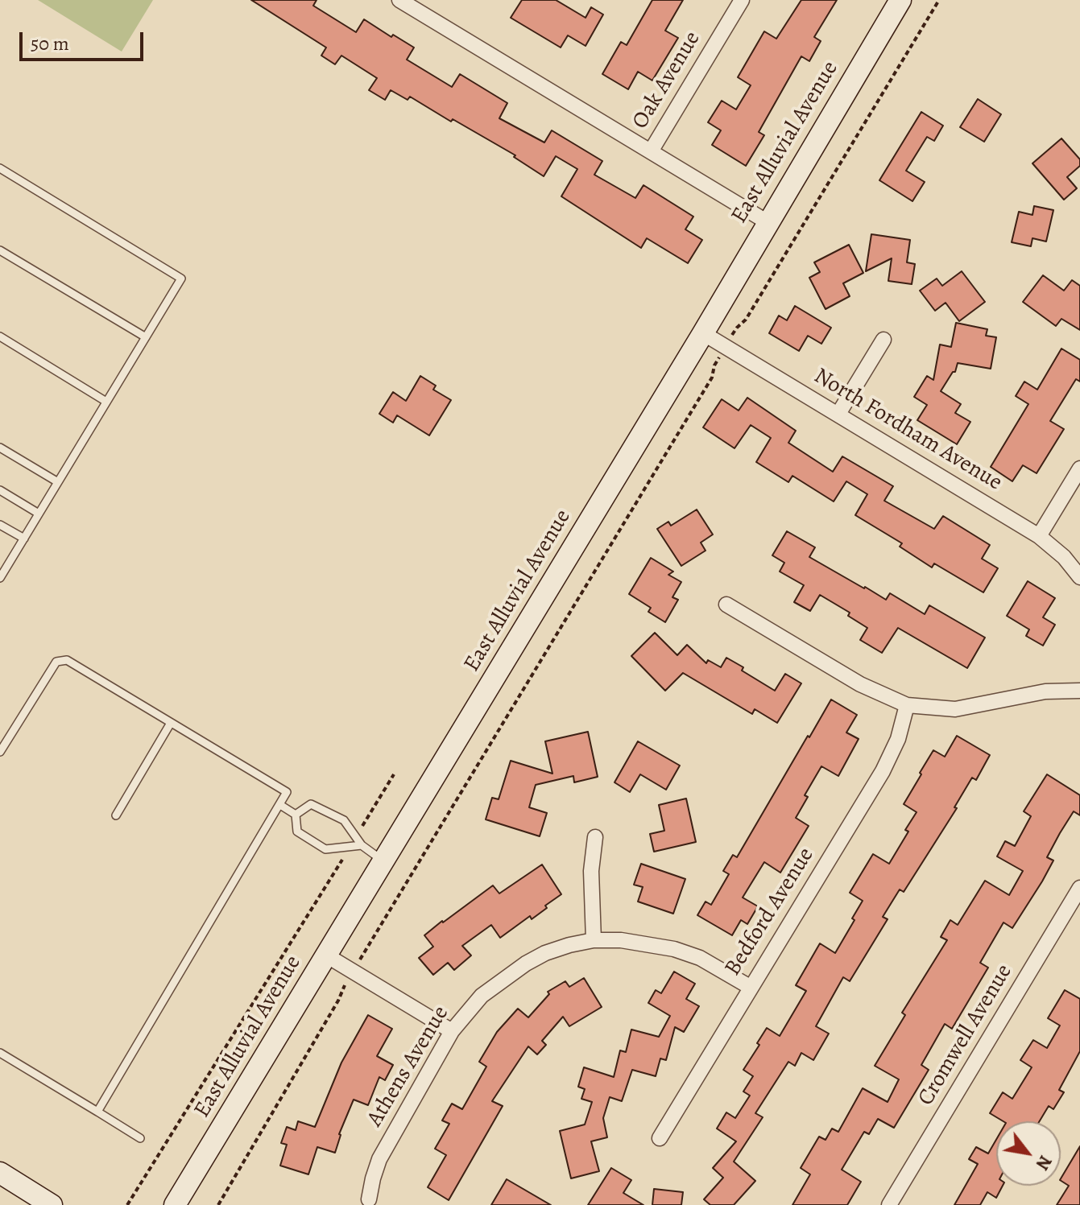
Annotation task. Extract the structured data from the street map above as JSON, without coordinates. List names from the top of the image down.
{
  "streets": {
    "street": [
      "Oak Avenue",
      "East Alluvial Avenue",
      "North Fordham Avenue",
      "Bedford Avenue",
      "Cromwell Avenue",
      "Athens Avenue"
    ]
  },
  "crossings": [
    ["East Alluvial Avenue", "North Fordham Avenue"],
    ["Bedford Avenue", "Athens Avenue"]
  ],
  "scale_bar": "50 m",
  "north": "bottom right"
}
